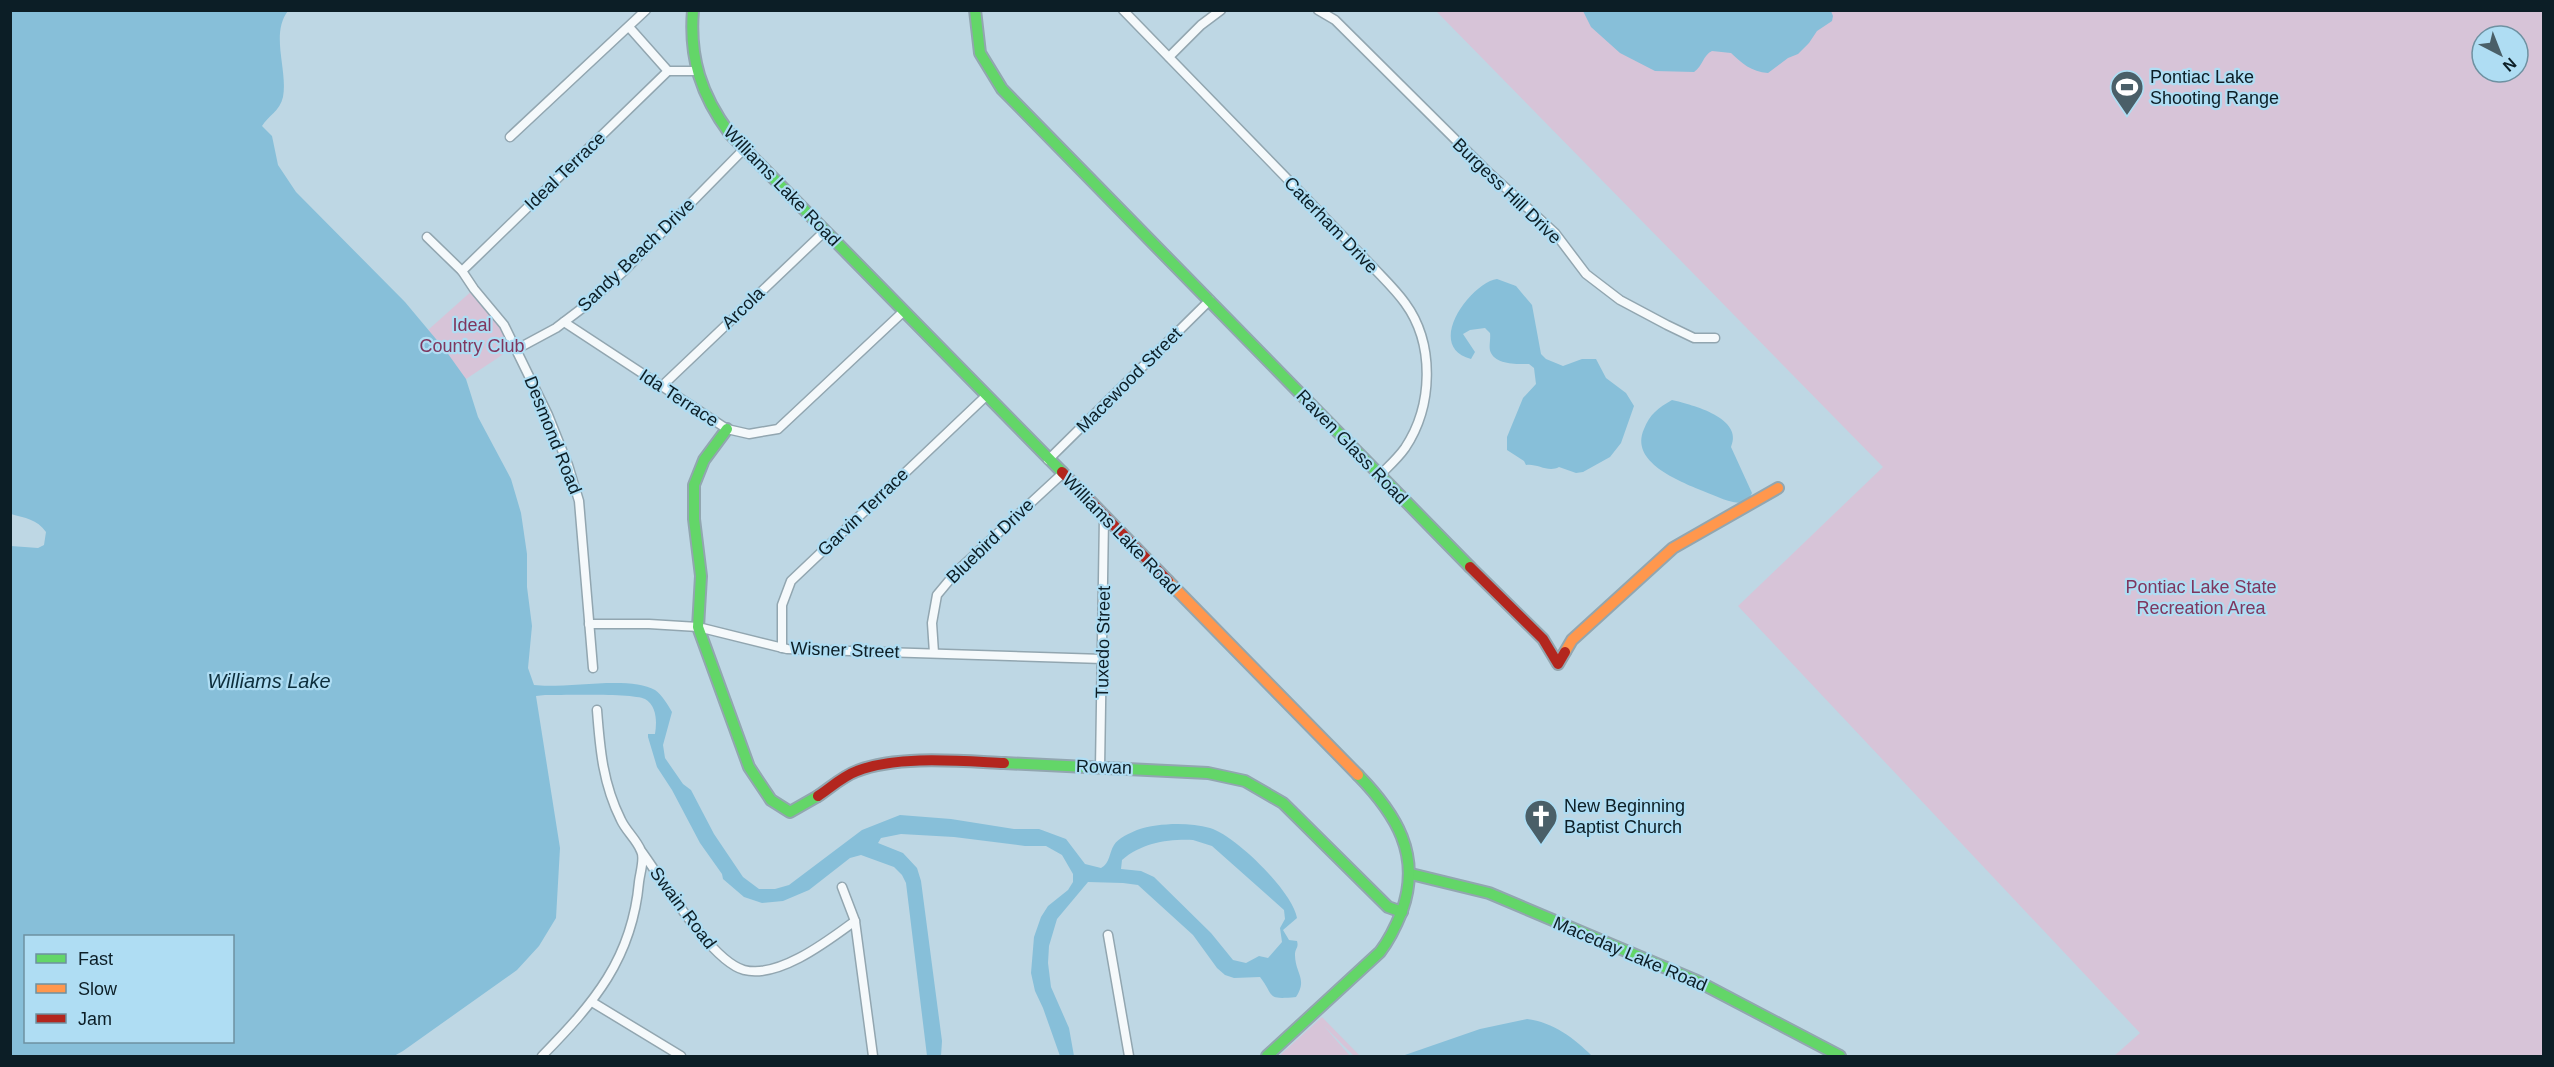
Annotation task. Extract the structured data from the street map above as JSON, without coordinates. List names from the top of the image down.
{
  "streets": {
    "street": [
      "Ideal Terrace",
      "Williams Lake Road",
      "Burgess Hill Drive",
      "Caterham Drive",
      "Sandy Beach Drive",
      "Arcola",
      "Macewood Street",
      "Ida Terrace",
      "Desmond Road",
      "Raven Glass Road",
      "Garvin Terrace",
      "Bluebird Drive",
      "Tuxedo Street",
      "Wisner Street",
      "Rowan",
      "Swain Road",
      "Maceday Lake Road"
    ]
  },
  "crossings": [
    ["Ideal Terrace", "Desmond Road"],
    ["Williams Lake Road", "Sandy Beach Drive"],
    ["Williams Lake Road", "Arcola"],
    ["Williams Lake Road", "Macewood Street"],
    ["Williams Lake Road", "Ida Terrace"],
    ["Williams Lake Road", "Garvin Terrace"],
    ["Williams Lake Road", "Bluebird Drive"],
    ["Williams Lake Road", "Tuxedo Street"],
    ["Williams Lake Road", "Rowan"],
    ["Williams Lake Road", "Maceday Lake Road"],
    ["Caterham Drive", "Raven Glass Road"],
    ["Sandy Beach Drive", "Ida Terrace"],
    ["Sandy Beach Drive", "Desmond Road"],
    ["Arcola", "Ida Terrace"],
    ["Macewood Street", "Raven Glass Road"],
    ["Desmond Road", "Wisner Street"],
    ["Garvin Terrace", "Wisner Street"],
    ["Bluebird Drive", "Wisner Street"],
    ["Tuxedo Street", "Wisner Street"],
    ["Tuxedo Street", "Rowan"],
    ["Wisner Street", "Rowan"]
  ],
  "water": ["Williams Lake"],
  "parks": ["Ideal Country Club", "Pontiac Lake State Recreation Area"],
  "places": {
    "sports": ["Pontiac Lake Shooting Range"],
    "church": ["New Beginning Baptist Church"]
  },
  "legend": ["Fast", "Slow", "Jam"],
  "north": "bottom right"
}
